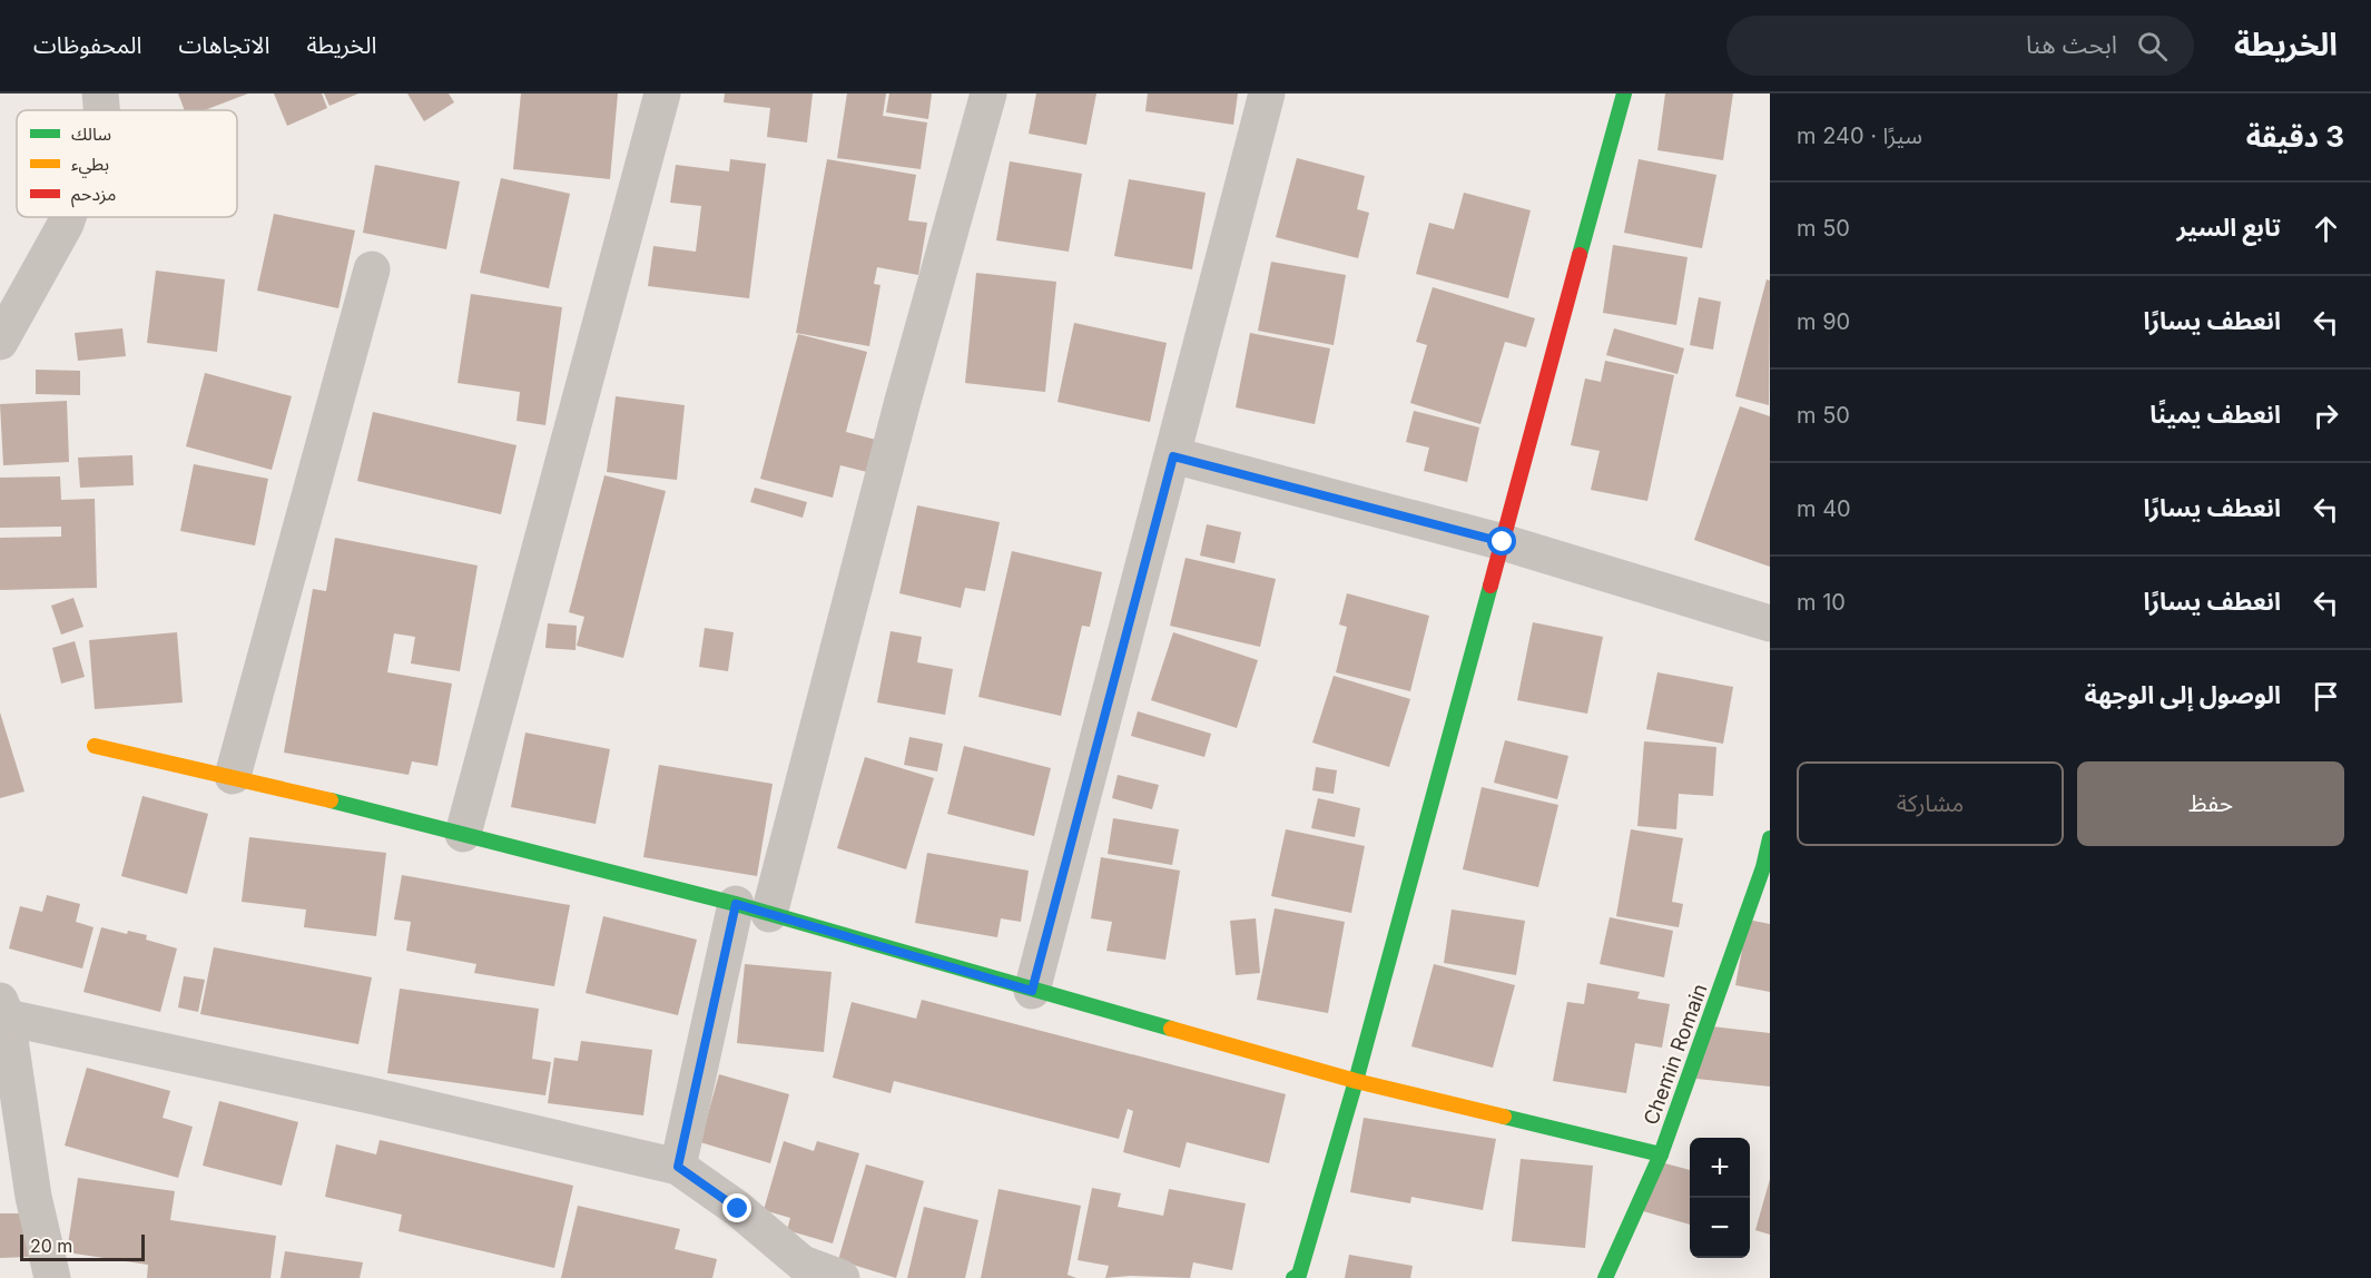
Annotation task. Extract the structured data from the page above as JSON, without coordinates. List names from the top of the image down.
{
  "streets": {
    "street": ["Chemin Romain"]
  },
  "legend": ["سالك", "بطيء", "مزدحم"],
  "scale_bar": "20 m",
  "page": {
    "header": "الخريطة",
    "search": "ابحث هنا",
    "nav": ["الخريطة", "الاتجاهات", "المحفوظات"],
    "heading": ["3 دقيقة", "سيرًا · 240 m"],
    "list": [
      ["تابع السير", "50 m"],
      ["انعطف يسارًا", "90 m"],
      ["انعطف يمينًا", "50 m"],
      ["انعطف يسارًا", "40 m"],
      ["انعطف يسارًا", "10 m"],
      "الوصول إلى الوجهة"
    ],
    "buttons": ["حفظ", "مشاركة"],
    "map_buttons": ["+", "−"],
    "scale": "20 m"
  }
}
